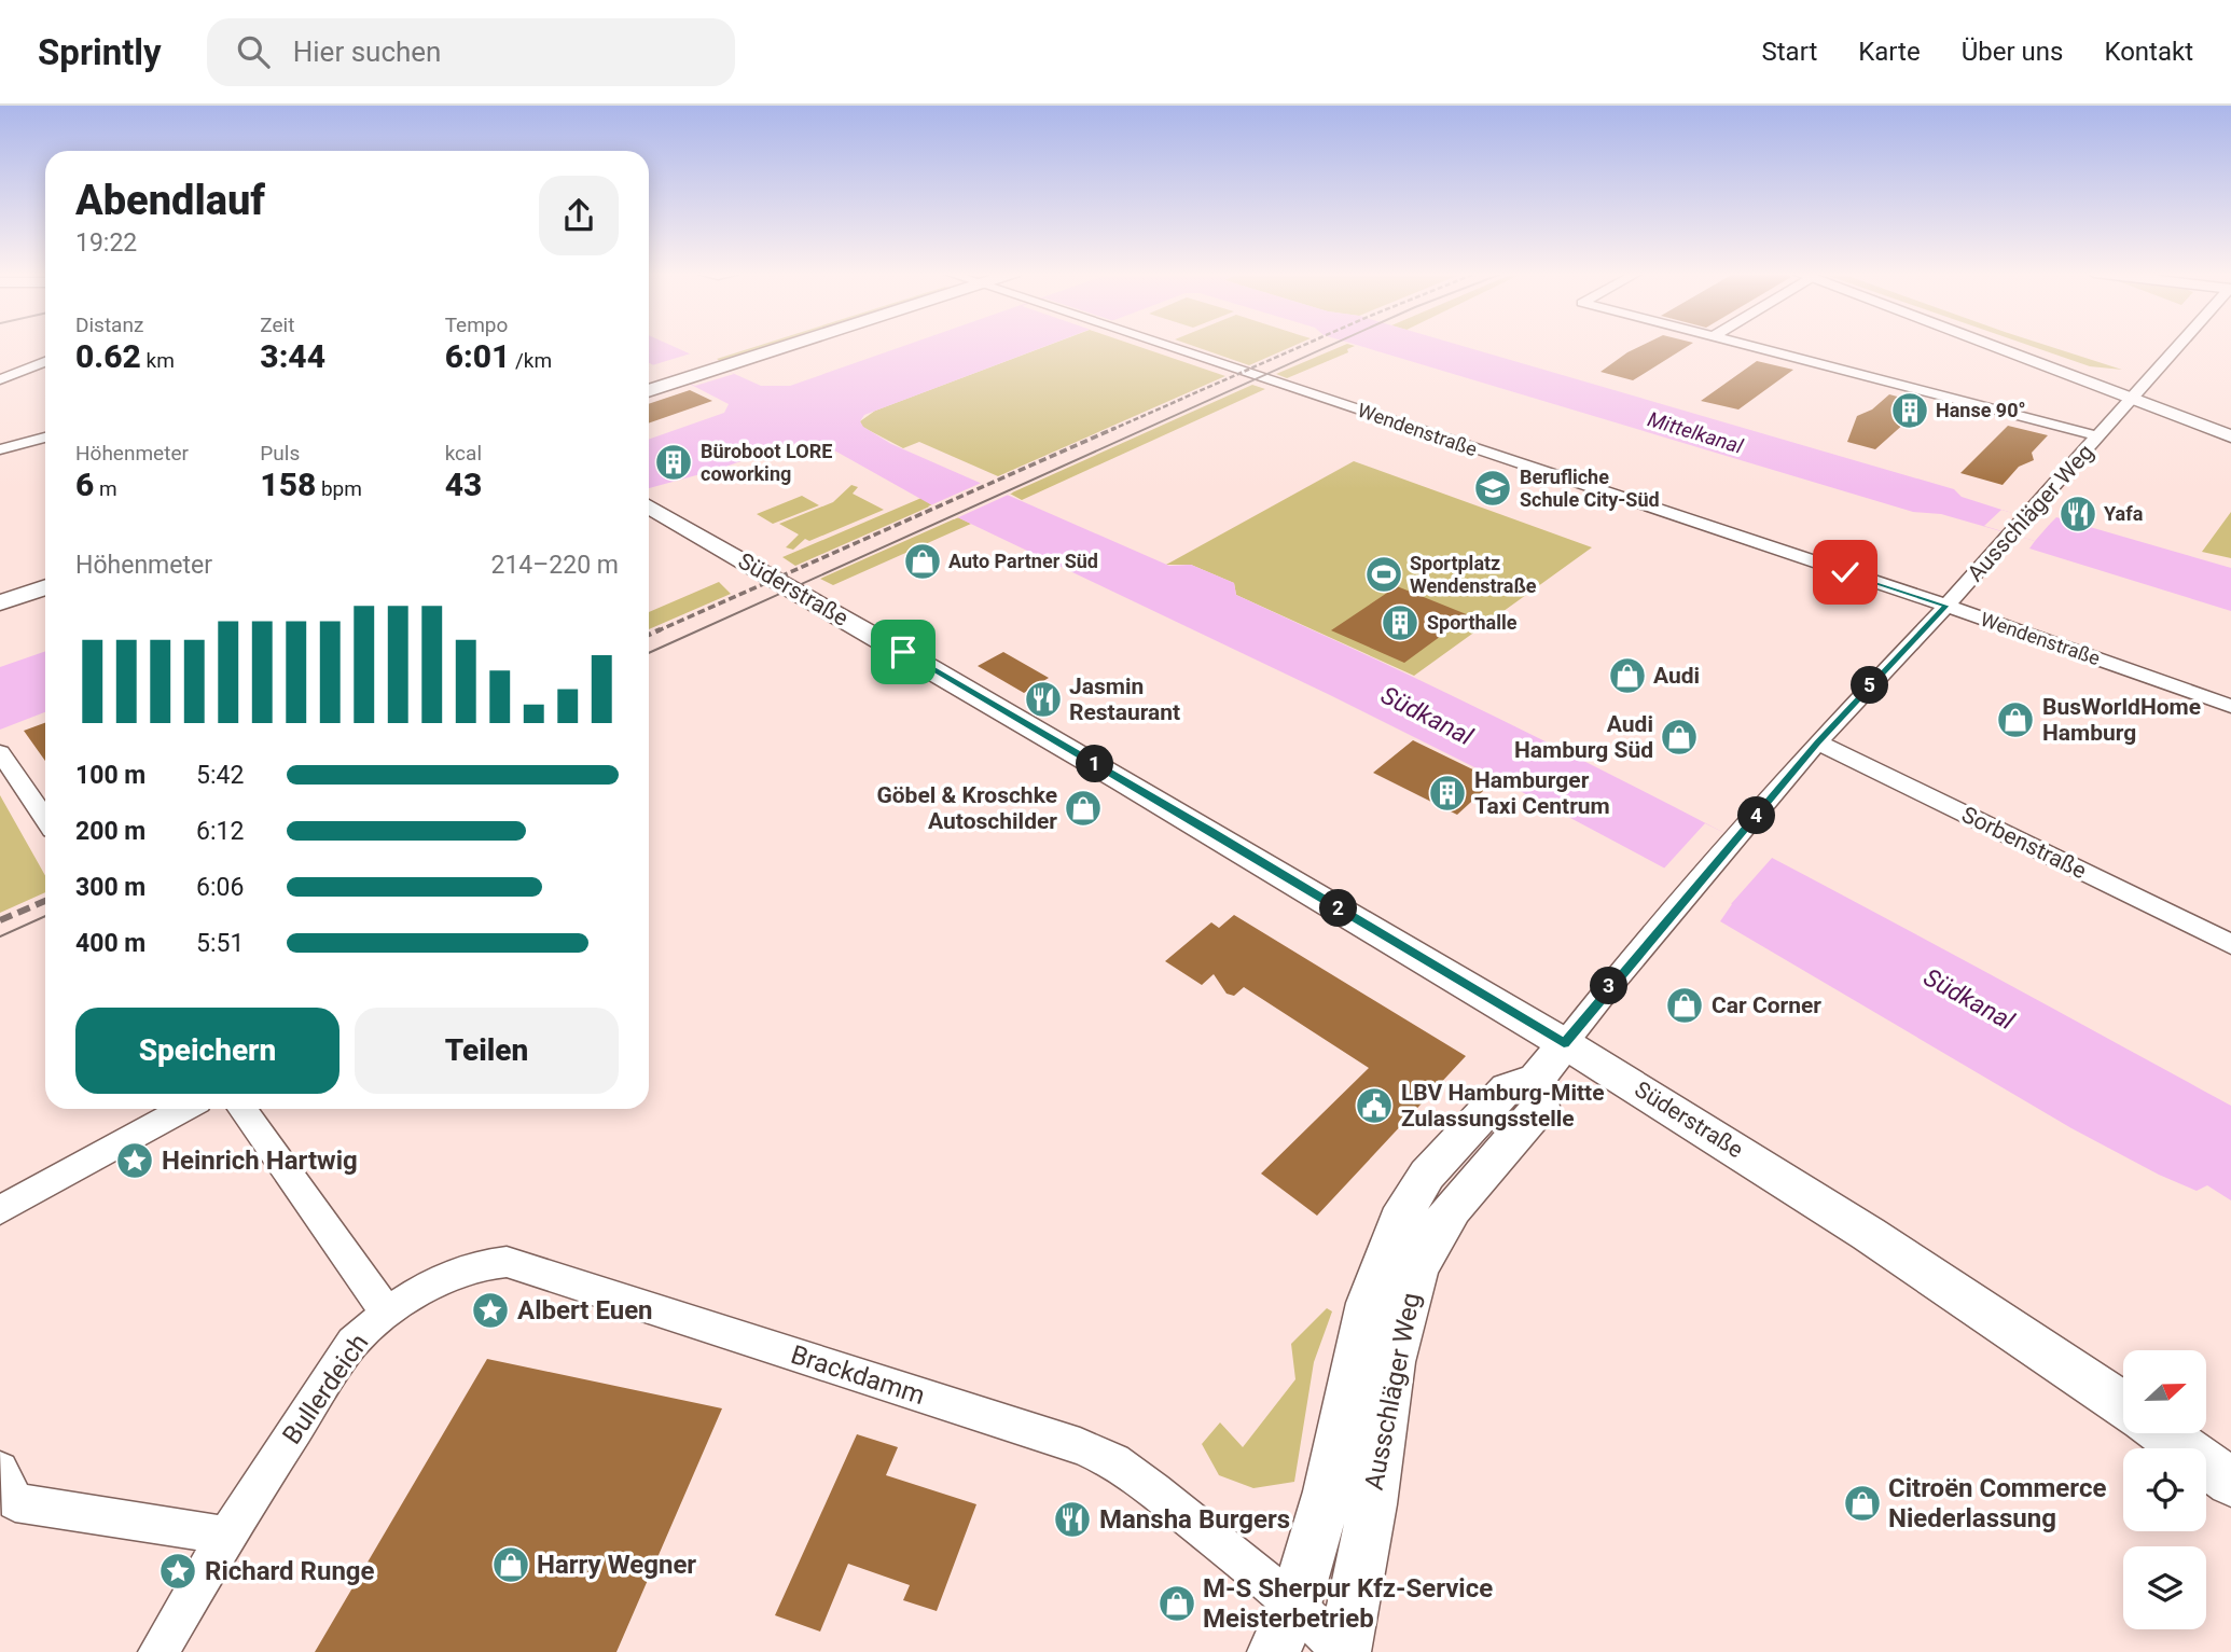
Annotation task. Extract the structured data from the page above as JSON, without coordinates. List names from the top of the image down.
{
  "streets": {
    "main road": ["Ausschläger Weg", "Süderstraße"],
    "street": [
      "Wendenstraße",
      "Sorbenstraße",
      "Brackdamm",
      "Bullerdeich"
    ]
  },
  "crossings": [
    ["Wendenstraße", "Ausschläger Weg"],
    ["Ausschläger Weg", "Süderstraße"],
    ["Ausschläger Weg", "Sorbenstraße"],
    ["Ausschläger Weg", "Brackdamm"],
    ["Brackdamm", "Bullerdeich"]
  ],
  "water": ["Mittelkanal", "Südkanal"],
  "places": {
    "building": [
      "Hanse 90°",
      "Büroboot LORE coworking",
      "Sporthalle",
      "Hamburger Taxi Centrum"
    ],
    "school or university": ["Berufliche Schule City-Süd"],
    "restaurant": ["Yafa", "Jasmin Restaurant", "Mansha Burgers"],
    "shop": [
      "Auto Partner Süd",
      "Audi",
      "BusWorldHome Hamburg",
      "Audi Hamburg Süd",
      "Göbel & Kroschke Autoschilder",
      "Car Corner",
      "Citroën Commerce Niederlassung",
      "Harry Wegner",
      "M-S Sherpur Kfz-Service Meisterbetrieb"
    ],
    "sports": ["Sportplatz Wendenstraße"],
    "public building": ["LBV Hamburg-Mitte Zulassungsstelle"],
    "place": ["Heinrich Hartwig", "Albert Euen", "Richard Runge"]
  },
  "north": "right",
  "page": {
    "header": "Sprintly",
    "search": "Hier suchen",
    "nav": [
      "Start",
      "Karte",
      "Über uns",
      "Kontakt"
    ],
    "heading": ["Abendlauf", "19:22"],
    "stats": [
      ["Distanz", "0.62 km"],
      ["Zeit", "3:44"],
      ["Tempo", "6:01 /km"],
      ["Höhenmeter", "6 m"],
      ["Puls", "158 bpm"],
      ["kcal", "43"]
    ],
    "chart": ["Höhenmeter", "214–220 m"],
    "pins": [
      "5",
      "1",
      "4",
      "2",
      "3"
    ],
    "list": [
      {
        "name": "100 m",
        "note": "5:42"
      },
      {
        "name": "200 m",
        "note": "6:12"
      },
      {
        "name": "300 m",
        "note": "6:06"
      },
      {
        "name": "400 m",
        "note": "5:51"
      }
    ],
    "buttons": ["Speichern", "Teilen"]
  }
}
